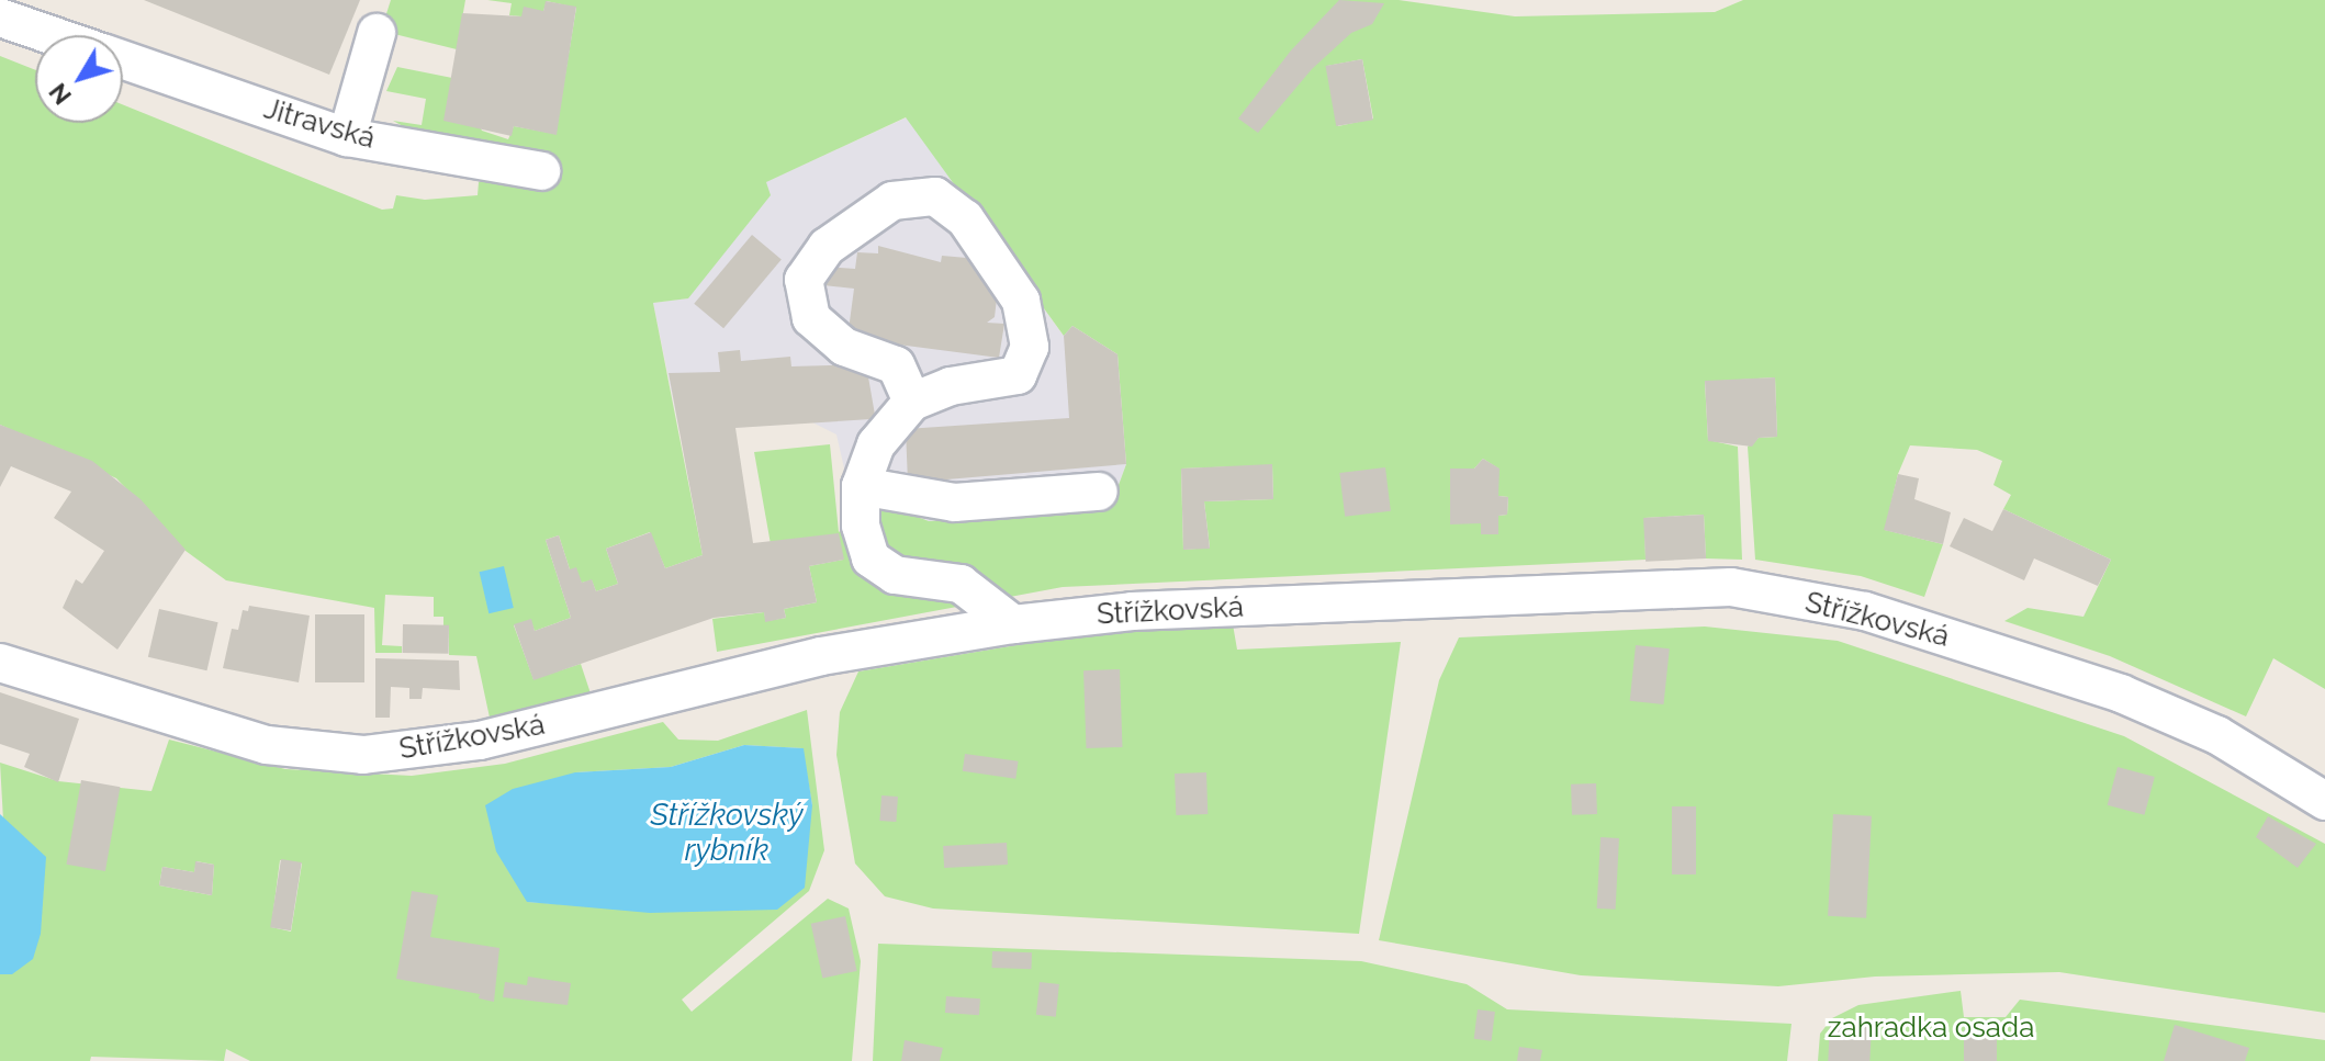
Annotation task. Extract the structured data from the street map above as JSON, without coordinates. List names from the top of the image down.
{
  "streets": {
    "street": ["Jitravská", "Střížkovská"]
  },
  "water": ["Střížkovský rybník"],
  "parks": ["zahradka osada"],
  "north": "bottom left"
}
